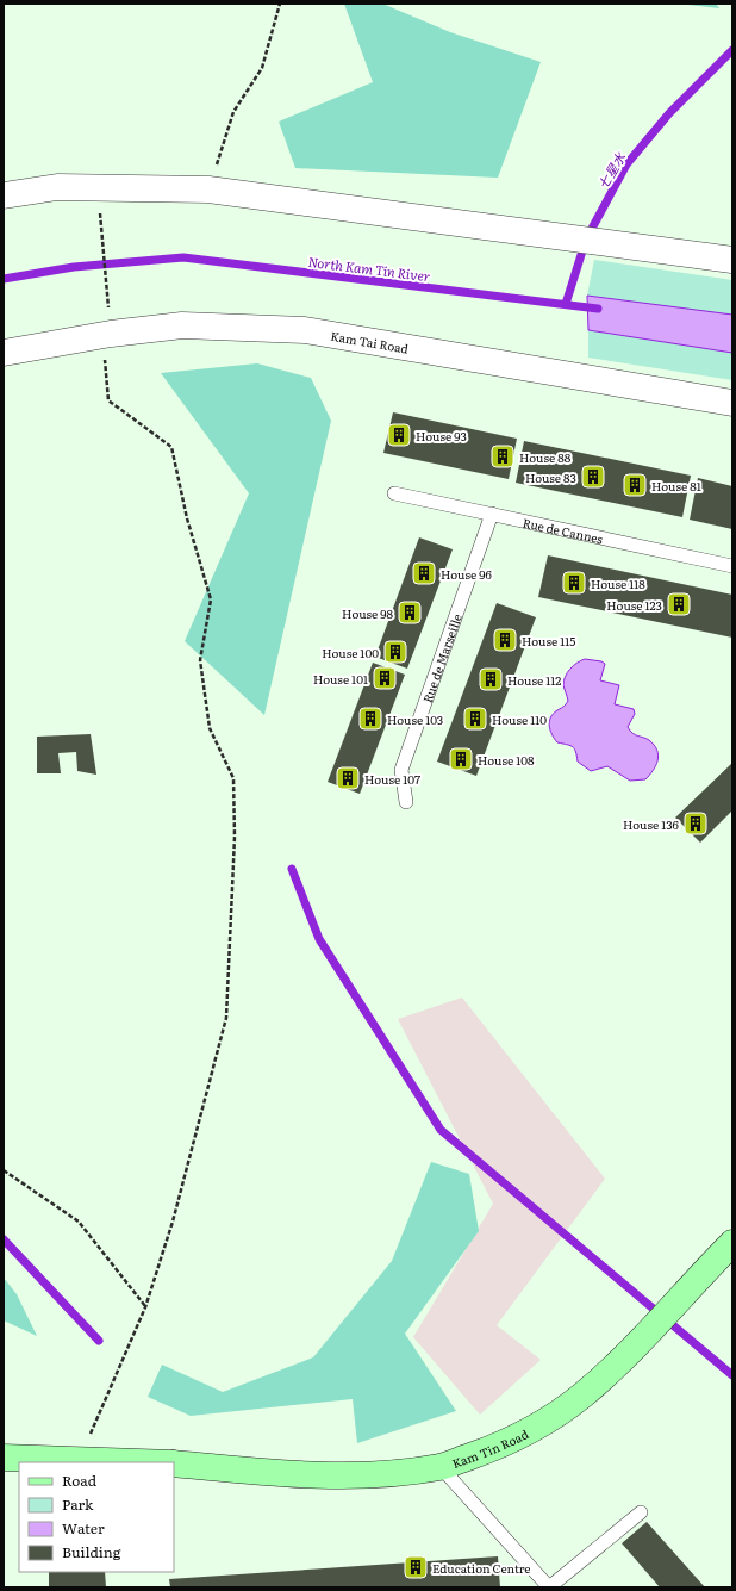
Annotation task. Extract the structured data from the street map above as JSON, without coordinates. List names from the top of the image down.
{
  "streets": {
    "main road": ["Kam Tin Road"],
    "street": ["Kam Tai Road"],
    "lane": ["Rue de Cannes", "Rue de Marseille"]
  },
  "crossings": [
    ["Rue de Cannes", "Rue de Marseille"]
  ],
  "water": ["七星水", "North Kam Tin River"],
  "places": {
    "building": [
      "House 93",
      "House 88",
      "House 83",
      "House 81",
      "House 96",
      "House 118",
      "House 123",
      "House 98",
      "House 115",
      "House 100",
      "House 101",
      "House 112",
      "House 103",
      "House 110",
      "House 108",
      "House 107",
      "House 136",
      "Education Centre"
    ]
  },
  "legend": [
    "Road",
    "Park",
    "Water",
    "Building"
  ]
}
